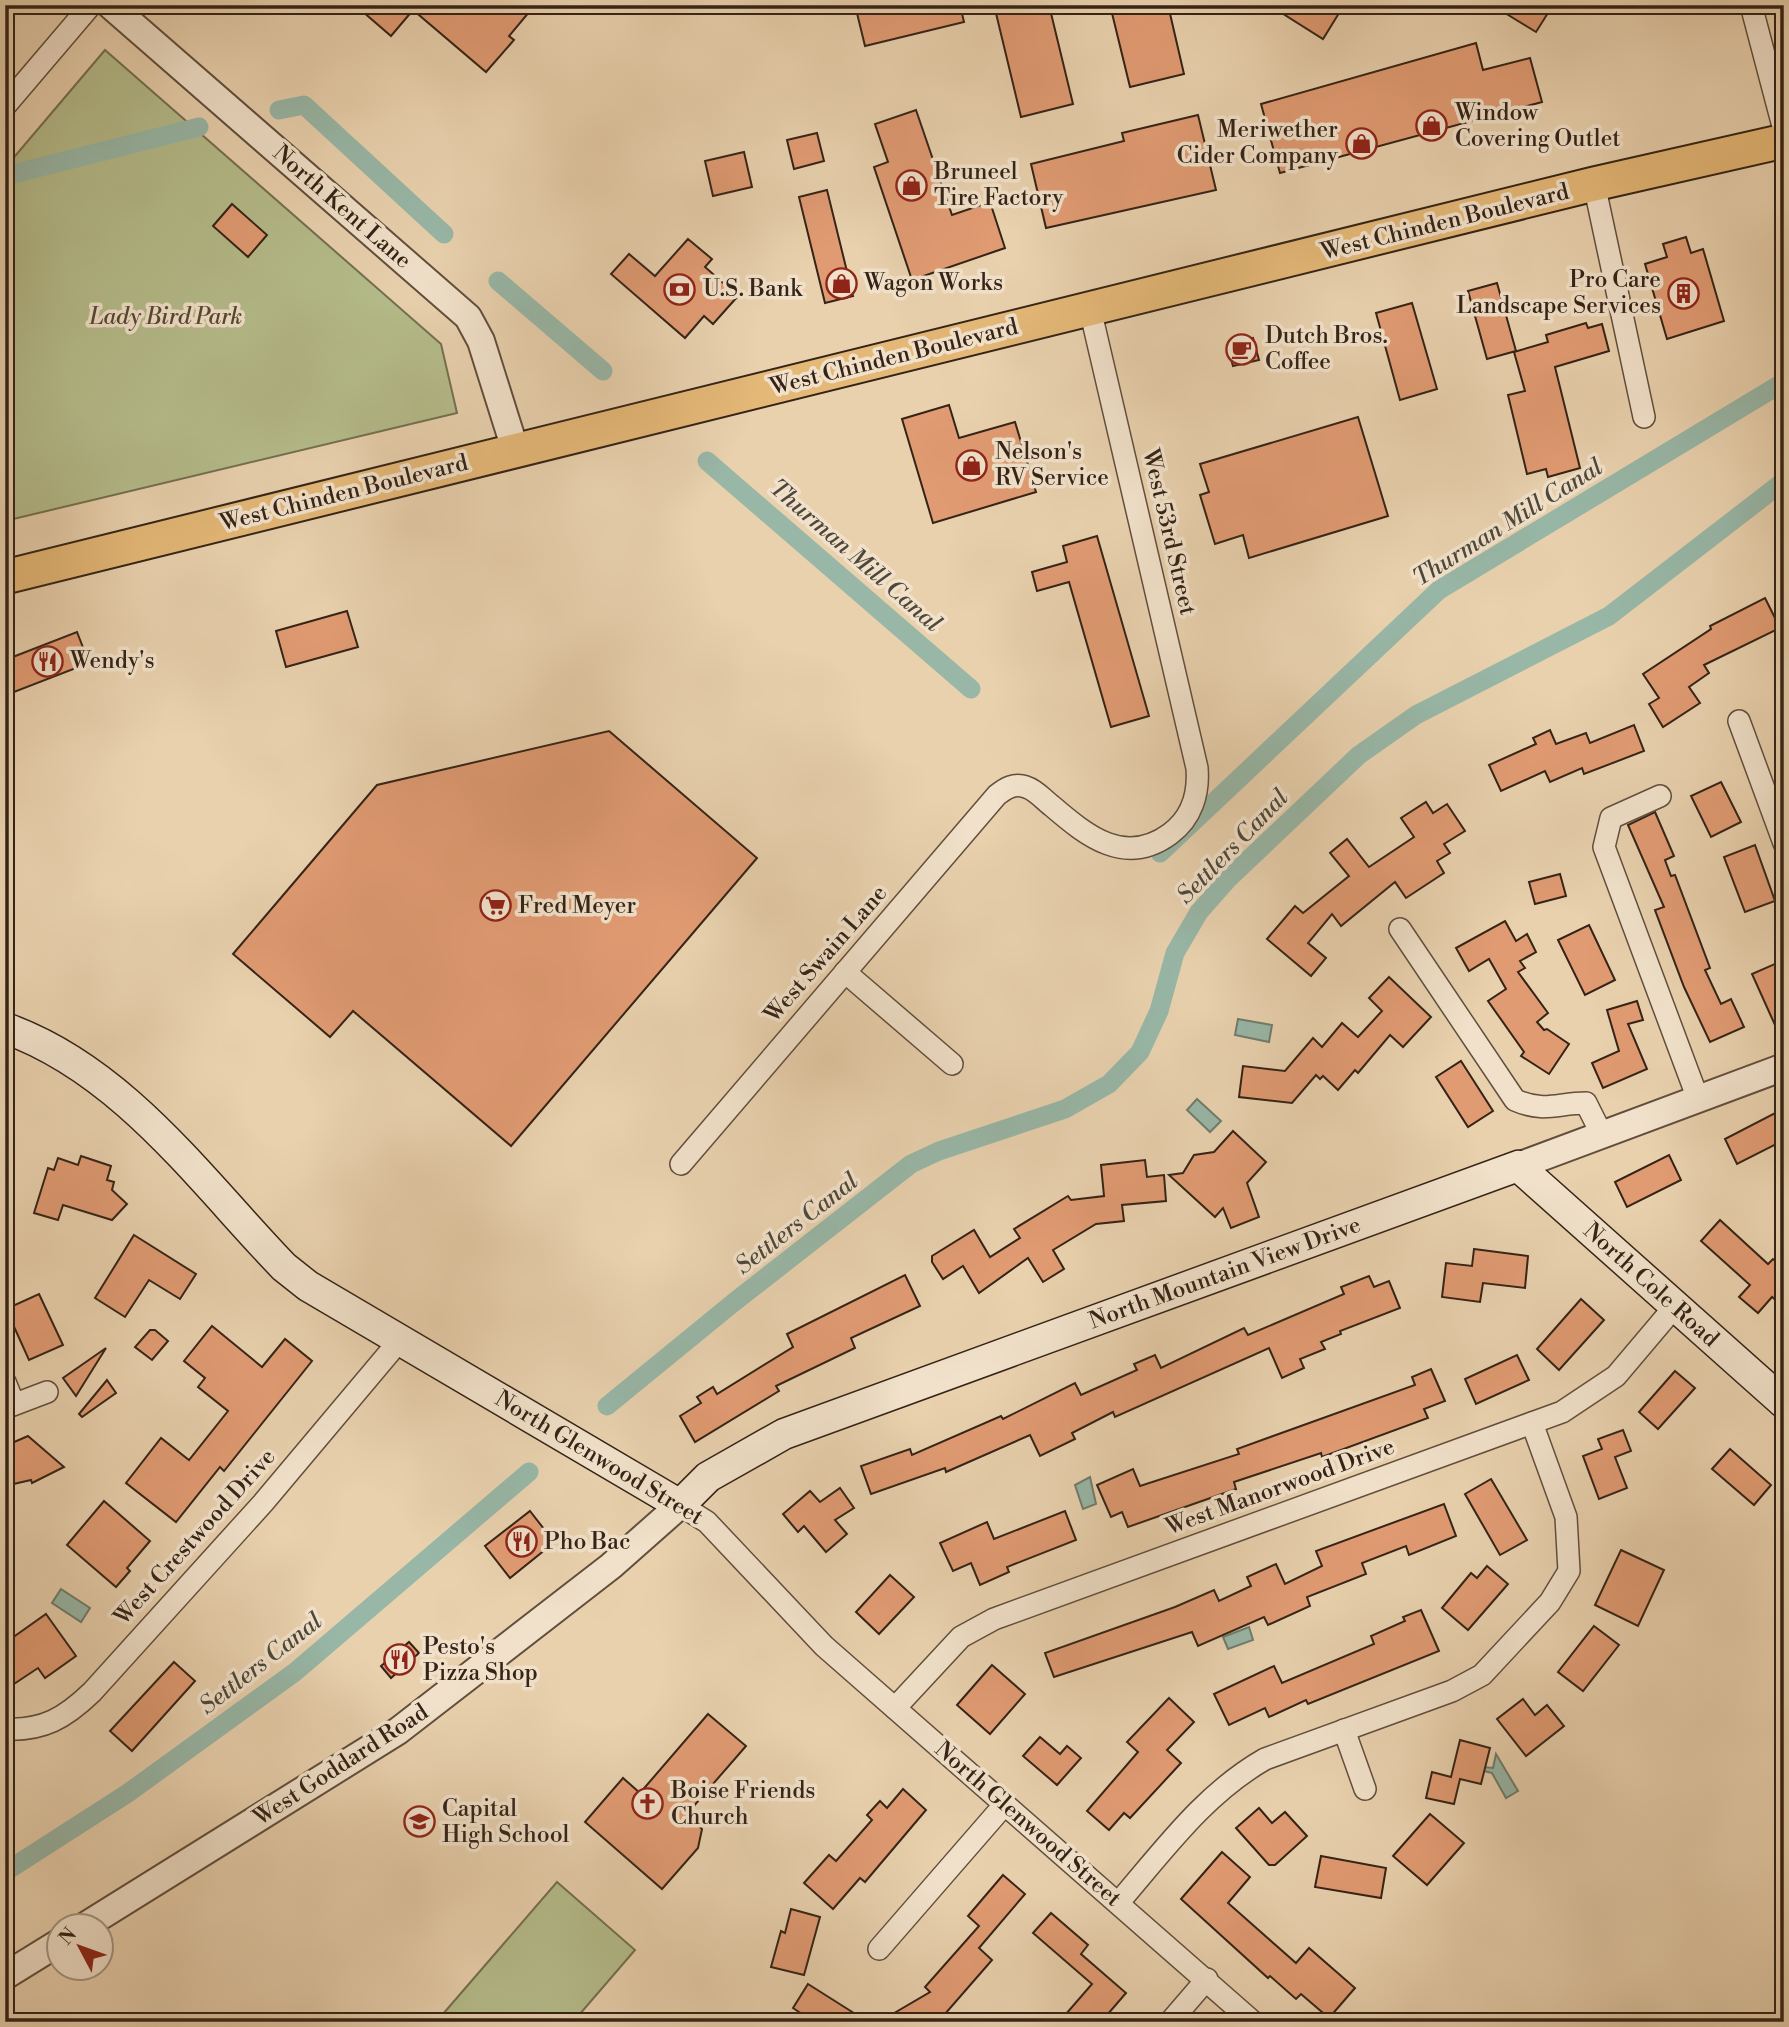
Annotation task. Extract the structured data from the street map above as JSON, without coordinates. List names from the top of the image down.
{
  "streets": {
    "main road": [
      "West Chinden Boulevard",
      "North Mountain View Drive",
      "North Cole Road",
      "North Glenwood Street"
    ],
    "street": [
      "North Kent Lane",
      "West 53rd Street",
      "West Swain Lane",
      "West Manorwood Drive",
      "West Crestwood Drive",
      "West Goddard Road"
    ]
  },
  "crossings": [
    ["North Kent Lane", "West Chinden Boulevard"],
    ["West Chinden Boulevard", "West 53rd Street"],
    ["West 53rd Street", "West Swain Lane"],
    ["North Mountain View Drive", "North Cole Road"],
    ["North Mountain View Drive", "North Glenwood Street"],
    ["North Mountain View Drive", "West Goddard Road"],
    ["North Cole Road", "West Manorwood Drive"],
    ["North Glenwood Street", "West Manorwood Drive"],
    ["North Glenwood Street", "West Crestwood Drive"],
    ["North Glenwood Street", "West Goddard Road"]
  ],
  "water": ["Thurman Mill Canal", "Settlers Canal"],
  "parks": ["Lady Bird Park"],
  "places": {
    "shop": [
      "Window Covering Outlet",
      "Meriwether Cider Company",
      "Bruneel Tire Factory",
      "Wagon Works",
      "Nelson's RV Service"
    ],
    "bank": ["U.S. Bank"],
    "building": ["Pro Care Landscape Services"],
    "cafe": ["Dutch Bros. Coffee"],
    "restaurant": ["Wendy's", "Pho Bac", "Pesto's Pizza Shop"],
    "supermarket": ["Fred Meyer"],
    "church": ["Boise Friends Church"],
    "school or university": ["Capital High School"]
  },
  "north": "top left"
}
